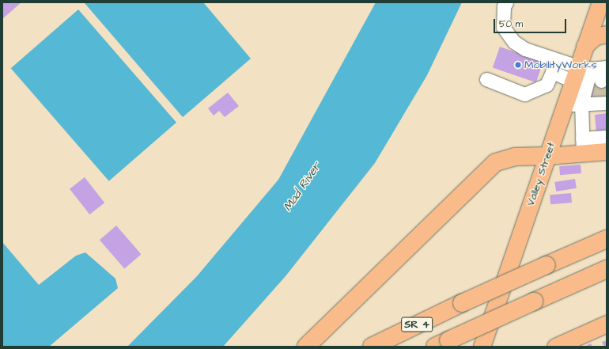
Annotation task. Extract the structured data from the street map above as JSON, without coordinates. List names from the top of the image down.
{
  "streets": {
    "highway": ["SR 4"],
    "main road": ["Valley Street"]
  },
  "water": ["Mad River"],
  "places": ["MobilityWorks"],
  "scale_bar": "50 m"
}
